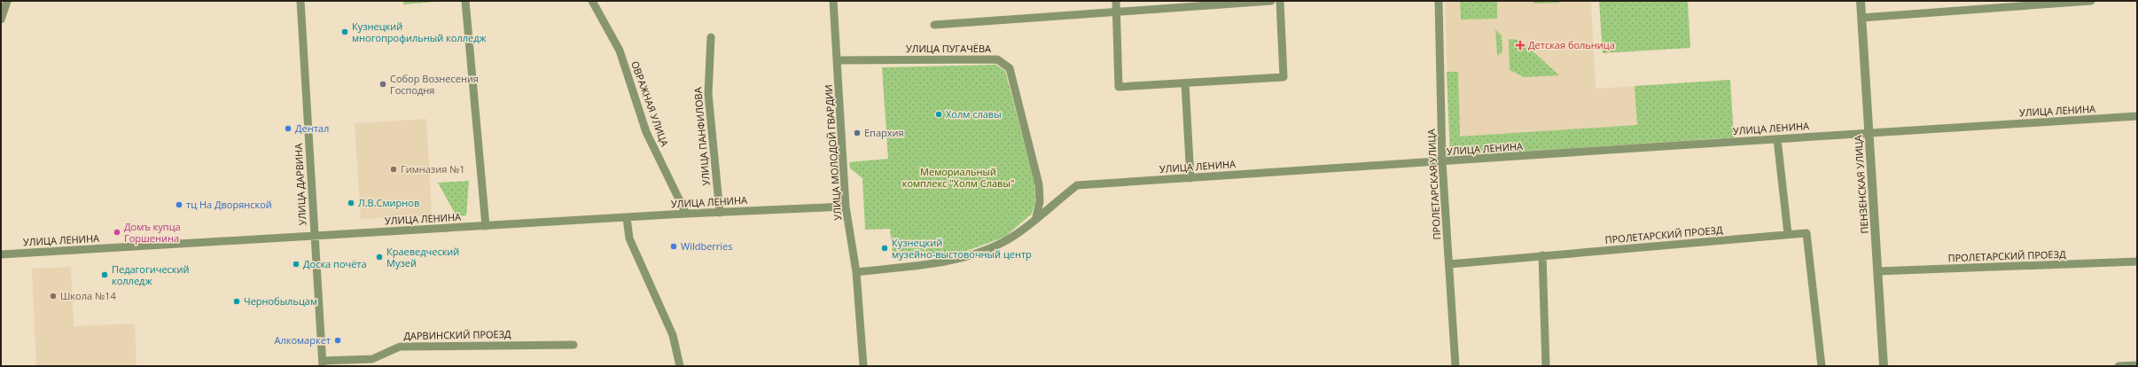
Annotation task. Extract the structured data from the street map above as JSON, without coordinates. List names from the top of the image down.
{
  "streets": {
    "street": [
      "УЛИЦА ПУГАЧЁВА",
      "ОВРАЖНАЯ УЛИЦА",
      "УЛИЦА ЛЕНИНА",
      "УЛИЦА ПАНФИЛОВА",
      "УЛИЦА МОЛОДОЙ ГВАРДИИ",
      "УЛИЦА ДАРВИНА",
      "ПРОЛЕТАРСКАЯ УЛИЦА",
      "ПЕНЗЕНСКАЯ УЛИЦА",
      "ПРОЛЕТАРСКИЙ ПРОЕЗД",
      "ДАРВИНСКИЙ ПРОЕЗД"
    ]
  },
  "crossings": [
    ["УЛИЦА ПУГАЧЁВА", "УЛИЦА ЛЕНИНА"],
    ["УЛИЦА ПУГАЧЁВА", "УЛИЦА МОЛОДОЙ ГВАРДИИ"],
    ["ОВРАЖНАЯ УЛИЦА", "УЛИЦА ЛЕНИНА"],
    ["УЛИЦА ЛЕНИНА", "УЛИЦА ПАНФИЛОВА"],
    ["УЛИЦА ЛЕНИНА", "УЛИЦА МОЛОДОЙ ГВАРДИИ"],
    ["УЛИЦА ЛЕНИНА", "УЛИЦА ДАРВИНА"],
    ["УЛИЦА ЛЕНИНА", "ПРОЛЕТАРСКАЯ УЛИЦА"],
    ["УЛИЦА ЛЕНИНА", "ПЕНЗЕНСКАЯ УЛИЦА"],
    ["УЛИЦА ДАРВИНА", "ДАРВИНСКИЙ ПРОЕЗД"],
    ["ПРОЛЕТАРСКАЯ УЛИЦА", "ПРОЛЕТАРСКИЙ ПРОЕЗД"],
    ["ПЕНЗЕНСКАЯ УЛИЦА", "ПРОЛЕТАРСКИЙ ПРОЕЗД"]
  ],
  "parks": ["Мемориальный комплекс \"Холм Славы\""],
  "places": {
    "other": [
      "Кузнецкий многопрофильный колледж",
      "Собор Вознесения Господня",
      "Холм славы",
      "Дентал",
      "Епархия",
      "Гимназия №1",
      "Л.В.Смирнов",
      "тц На Дворянской",
      "Домъ купца Горшенина",
      "Wildberries",
      "Кузнецкий музейно-выстовочный центр",
      "Краеведческий Музей",
      "Доска почёта",
      "Педагогический колледж",
      "Школа №14",
      "Чернобыльцам",
      "Алкомаркет"
    ],
    "health": ["Детская больница"]
  }
}
